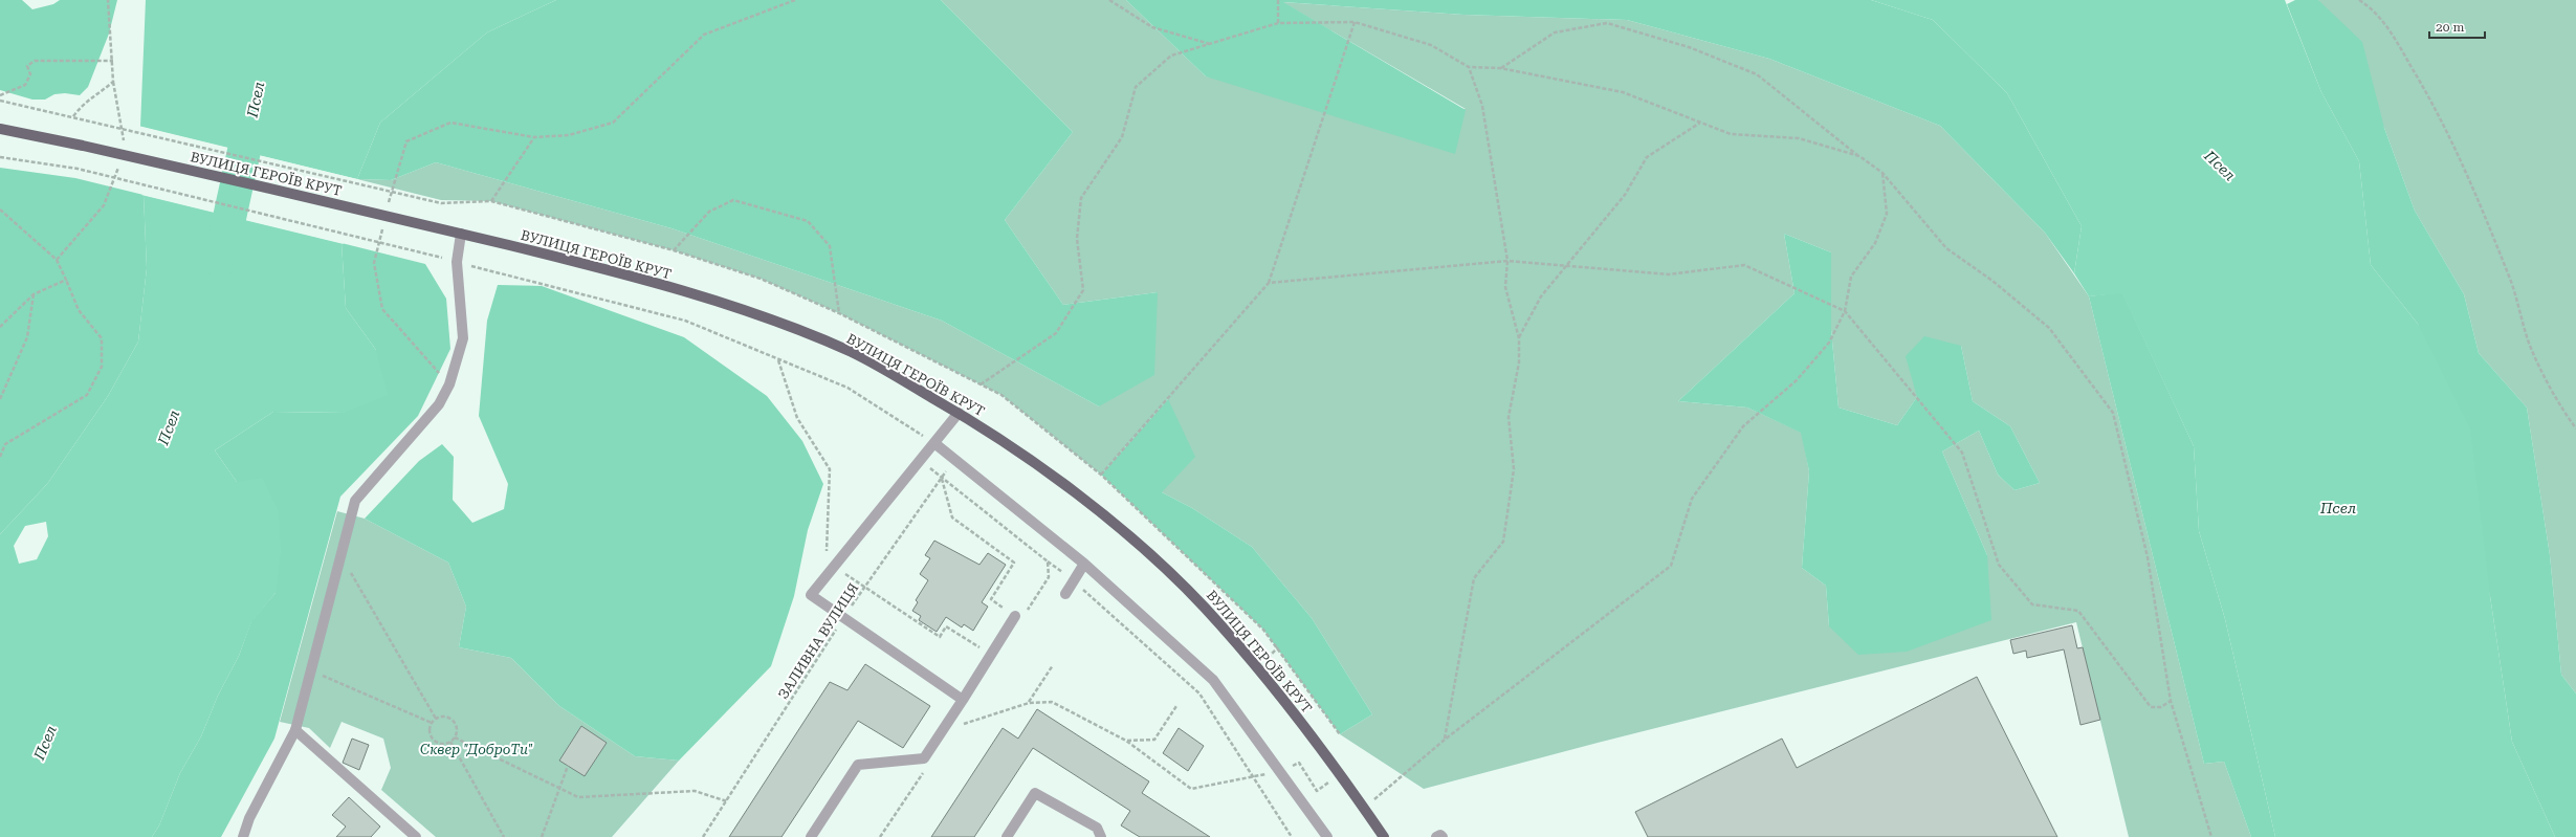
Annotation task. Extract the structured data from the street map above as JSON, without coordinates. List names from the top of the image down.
{
  "streets": {
    "main road": ["ВУЛИЦЯ ГЕРОЇВ КРУТ"],
    "path": ["ЗАЛИВНА ВУЛИЦЯ"]
  },
  "water": ["Псел"],
  "parks": ["Сквер \"ДоброТи\""],
  "scale_bar": "20 m"
}
